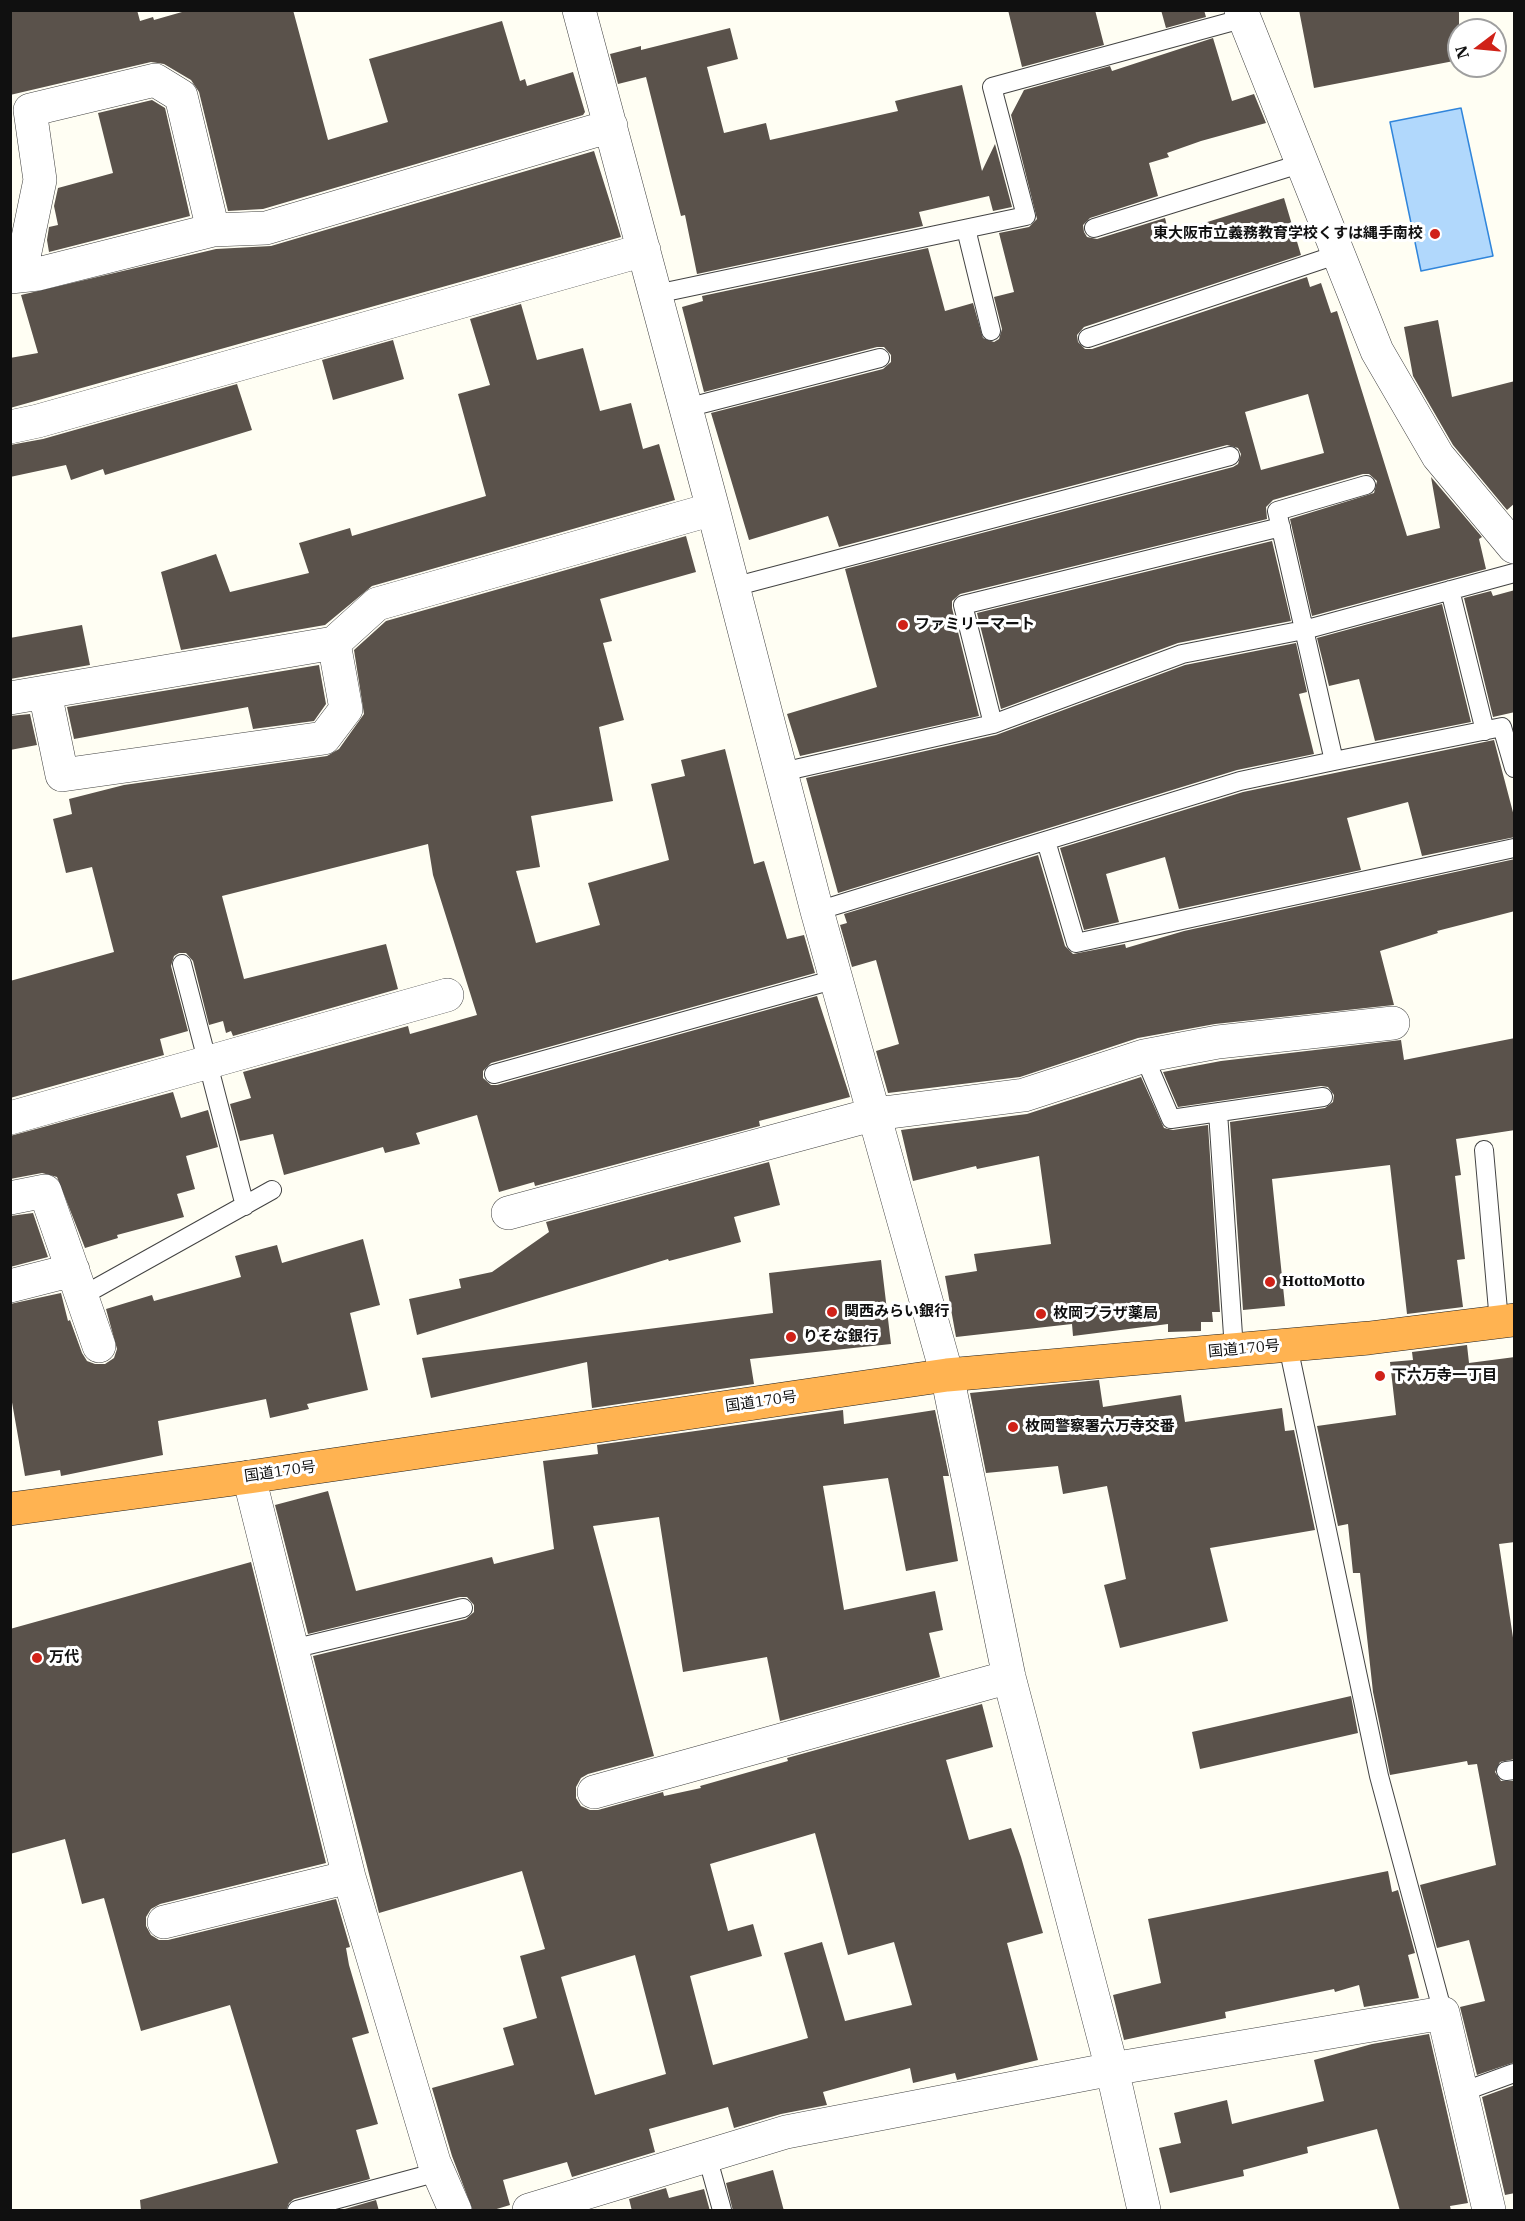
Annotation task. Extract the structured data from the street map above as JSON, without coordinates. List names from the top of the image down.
{
  "streets": {
    "highway": ["国道170号"]
  },
  "places": [
    "東大阪市立義務教育学校くすは縄手南校",
    "ファミリーマート",
    "HottoMotto",
    "関西みらい銀行",
    "枚岡プラザ薬局",
    "りそな銀行",
    "下六万寺一丁目",
    "枚岡警察署六万寺交番",
    "万代"
  ],
  "north": "left"
}
